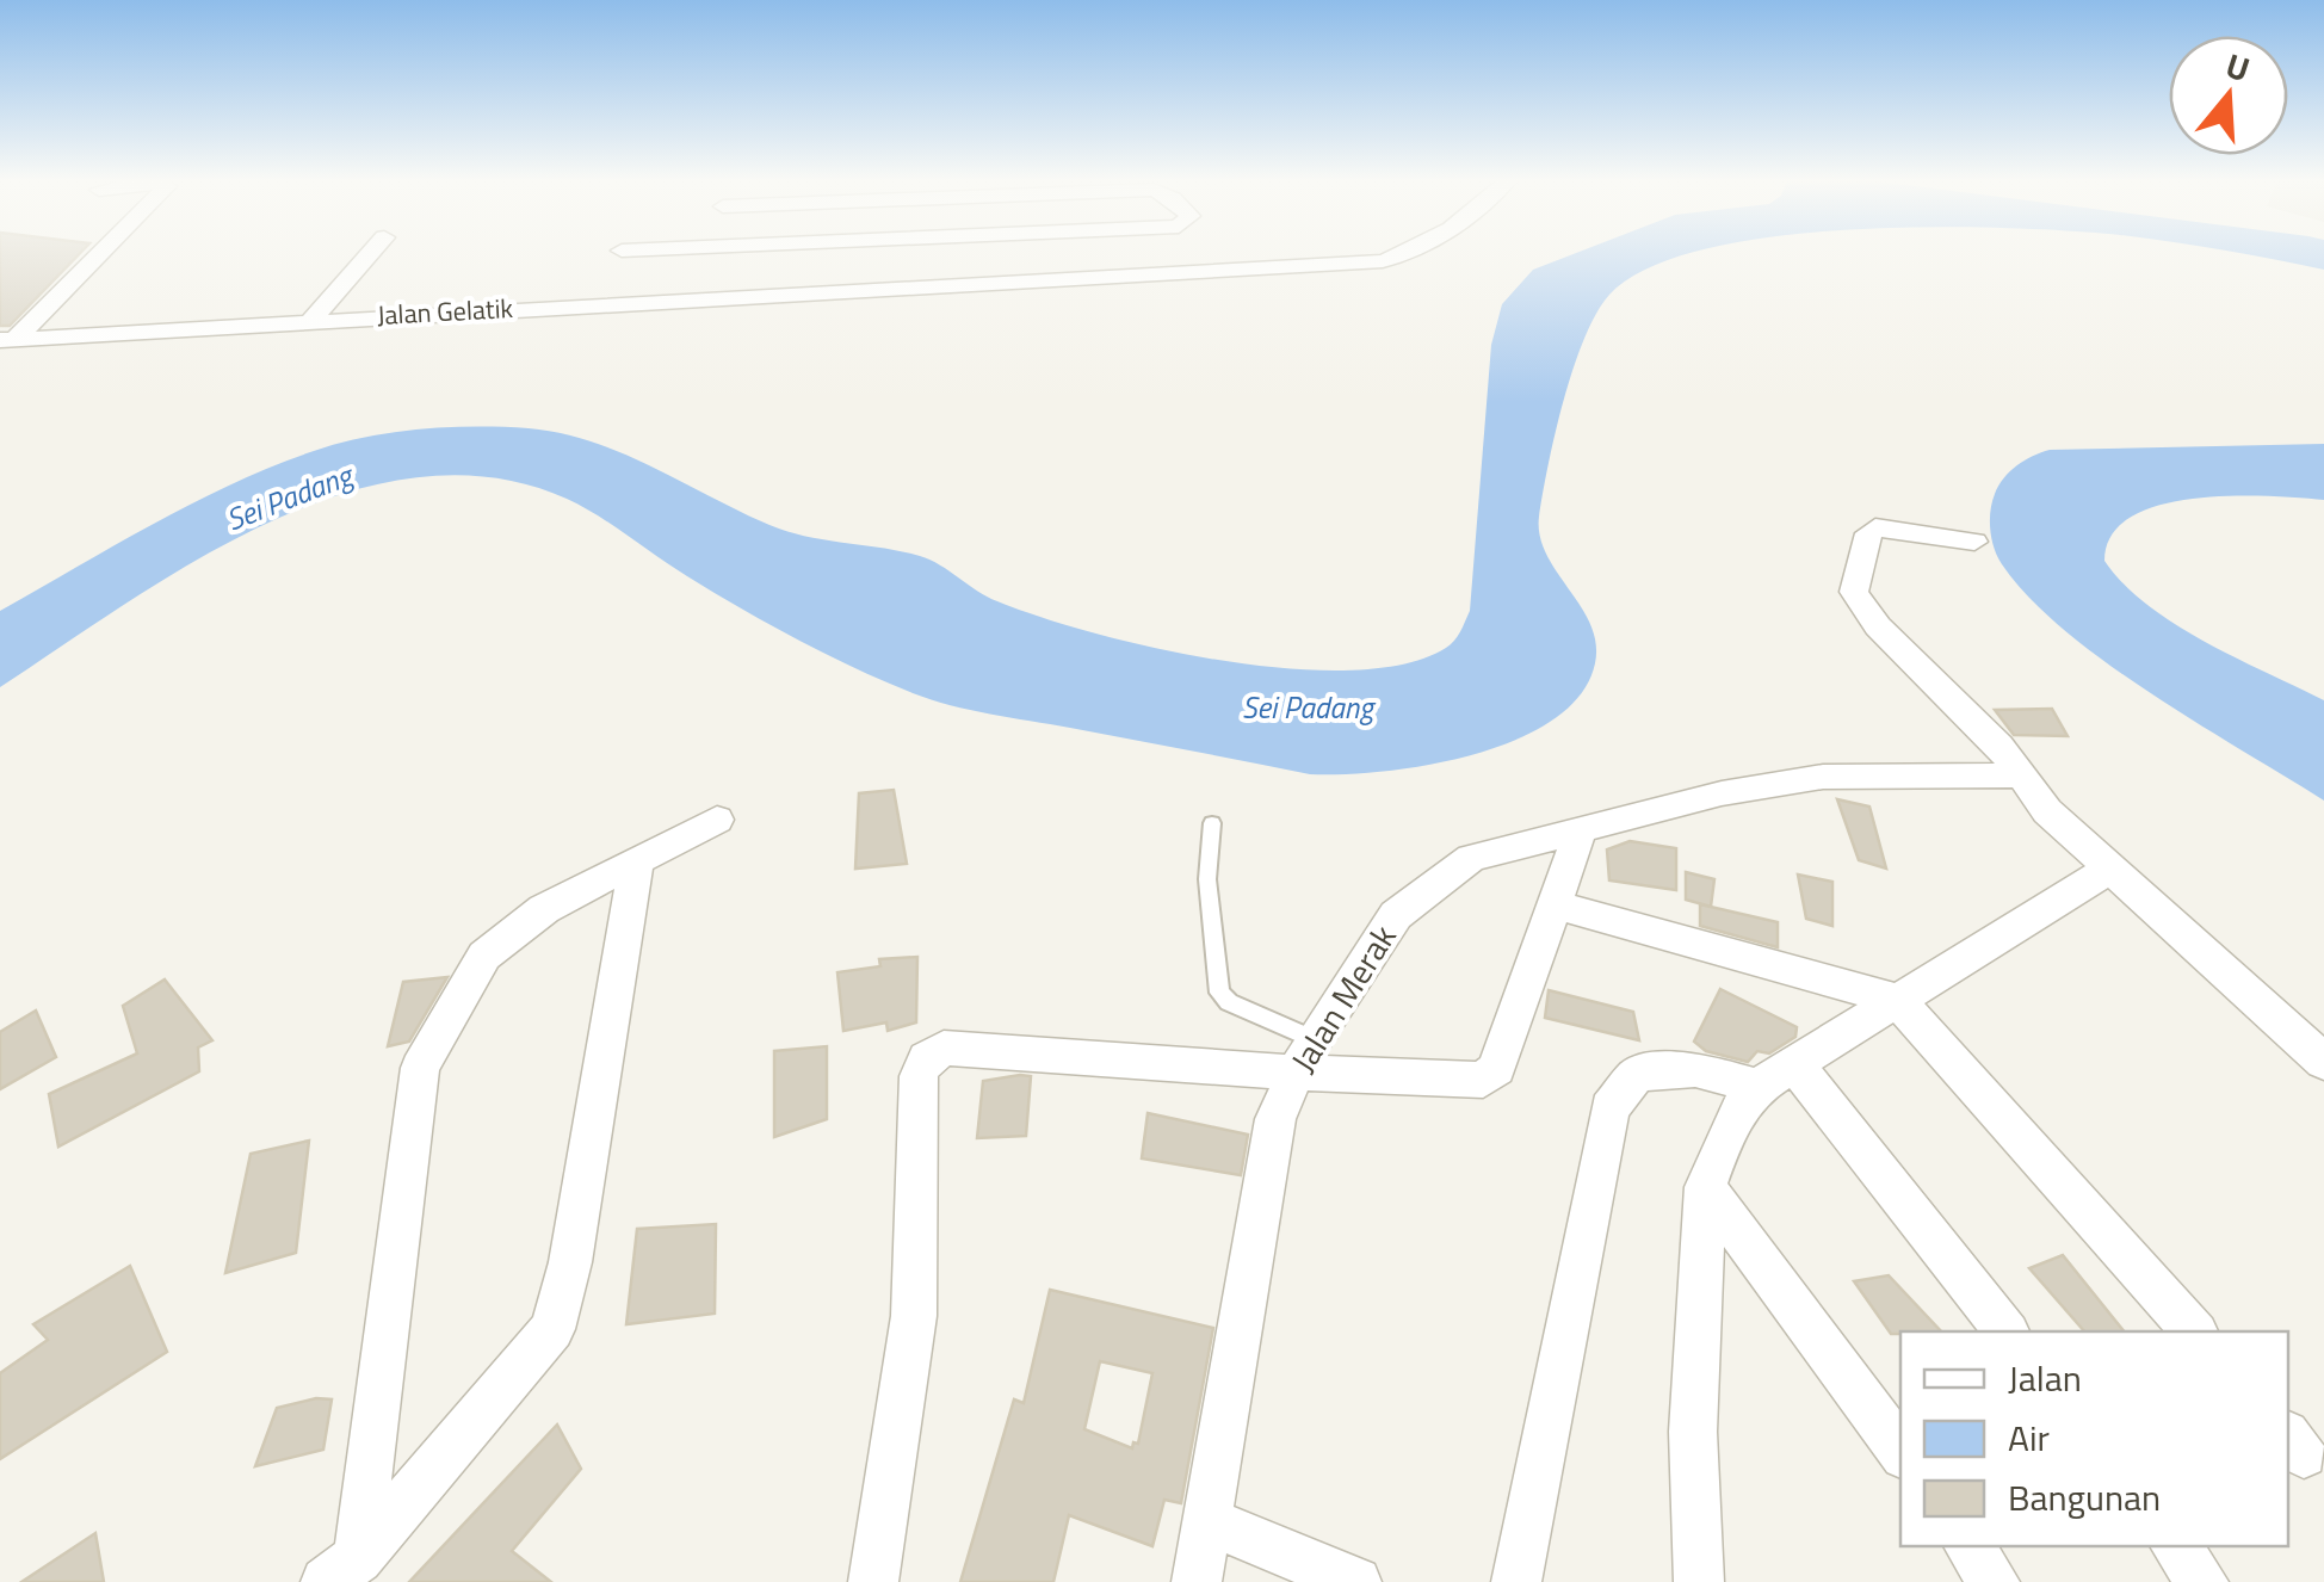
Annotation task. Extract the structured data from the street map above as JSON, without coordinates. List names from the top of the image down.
{
  "streets": {
    "street": ["Jalan Gelatik", "Jalan Merak"]
  },
  "water": ["Sei Padang"],
  "legend": ["Jalan", "Air", "Bangunan"],
  "north": "top"
}
